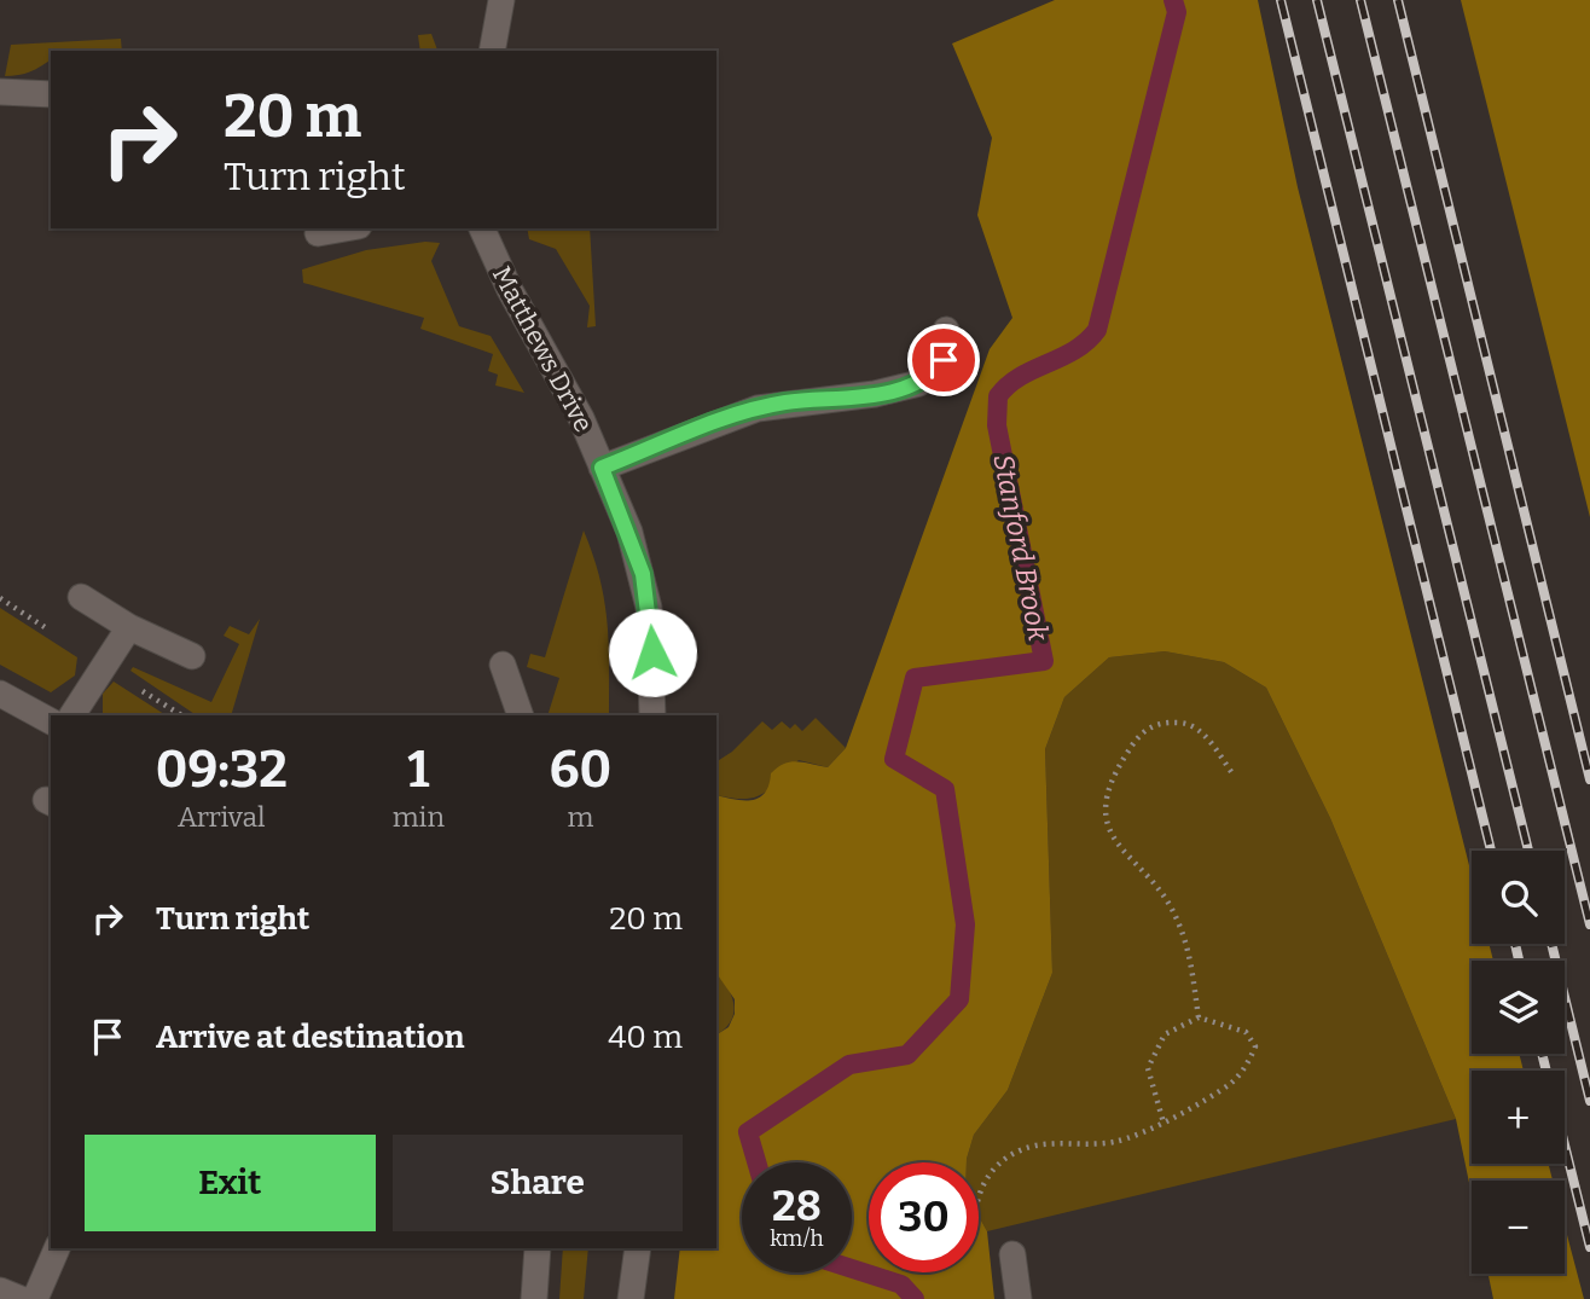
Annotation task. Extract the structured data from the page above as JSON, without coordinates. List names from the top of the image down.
{
  "streets": {
    "street": ["Matthews Drive"]
  },
  "water": ["Stanford Brook"],
  "page": {
    "turn": ["20 m", "Turn right"],
    "eta": [
      "09:32",
      "Arrival",
      "1",
      "min",
      "60",
      "m"
    ],
    "map_buttons": ["+", "−"],
    "list": [
      {
        "name": "Turn right",
        "value": "20 m"
      },
      {
        "name": "Arrive at destination",
        "value": "40 m"
      }
    ],
    "buttons": ["Exit", "Share"],
    "speed": "28 km/h",
    "limit": "30"
  }
}
